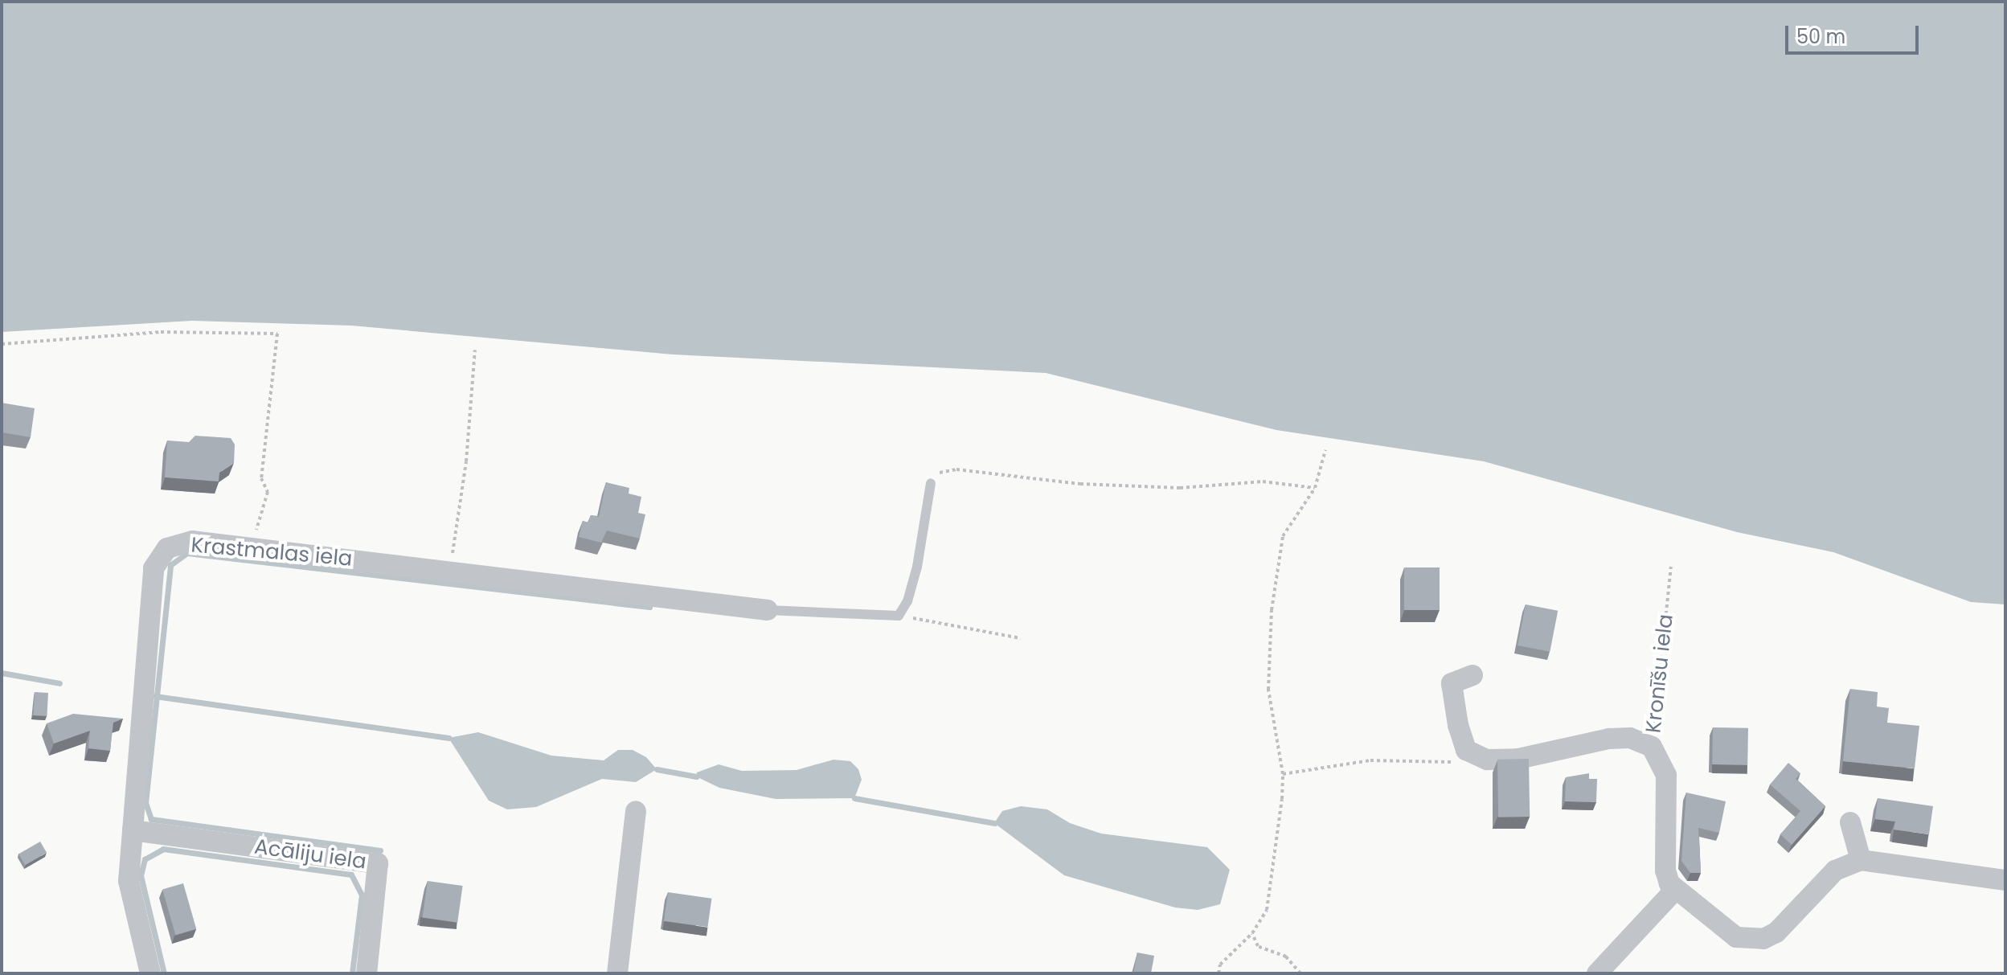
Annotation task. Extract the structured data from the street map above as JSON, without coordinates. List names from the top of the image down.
{
  "streets": {
    "street": ["Krastmalas iela", "Kronīšu iela", "Acāliju iela"]
  },
  "crossings": [
    ["Krastmalas iela", "Acāliju iela"]
  ],
  "scale_bar": "50 m"
}
